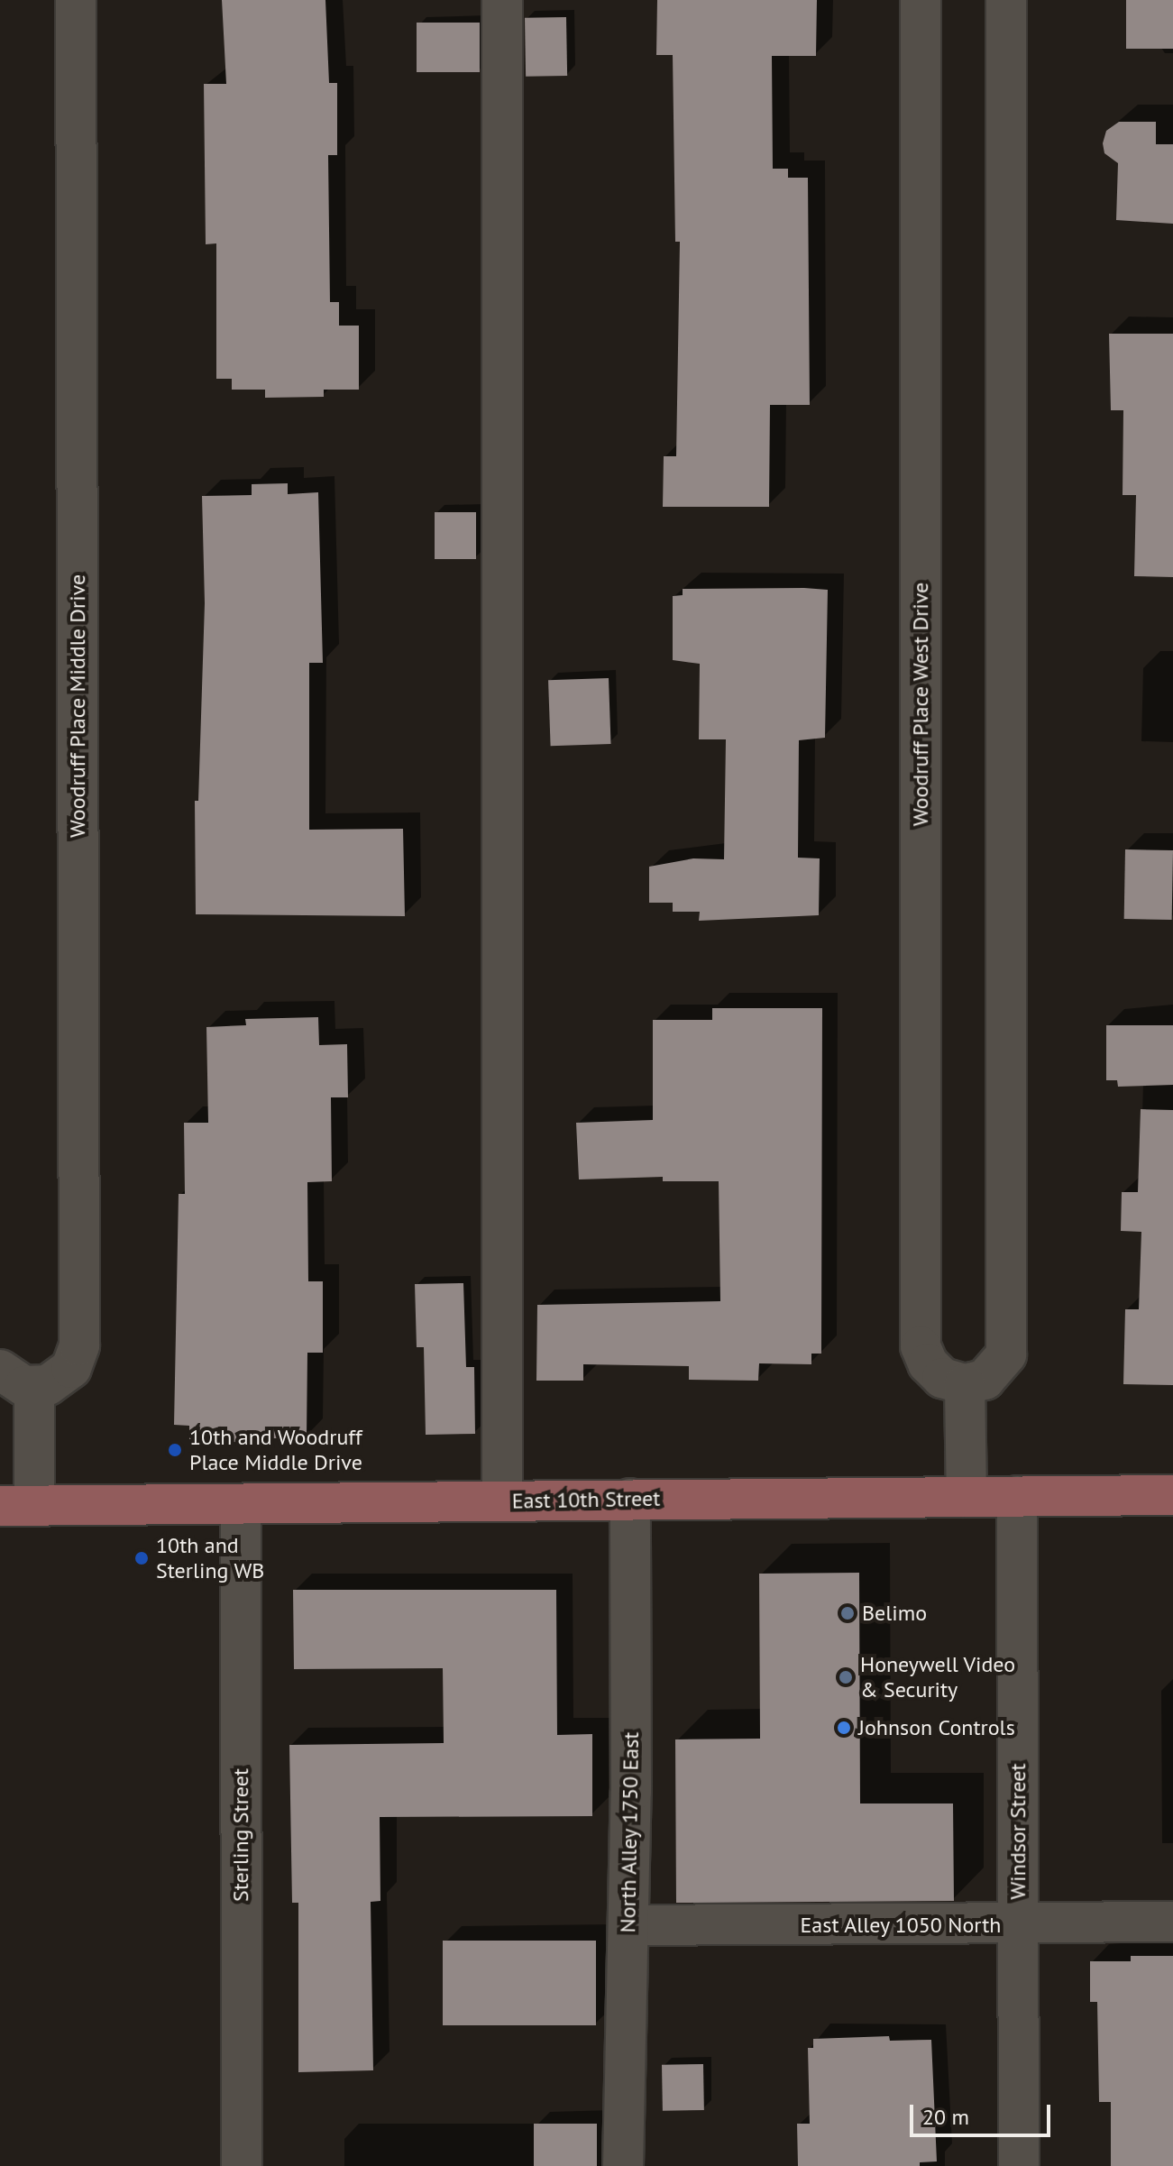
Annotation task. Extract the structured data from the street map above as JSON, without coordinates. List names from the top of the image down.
{
  "streets": {
    "main road": ["East 10th Street"],
    "street": [
      "Woodruff Place West Drive",
      "Woodruff Place Middle Drive",
      "Windsor Street",
      "North Alley 1750 East",
      "Sterling Street",
      "East Alley 1050 North"
    ]
  },
  "crossings": [
    ["Woodruff Place Middle Drive", "East 10th Street"],
    ["East 10th Street", "Windsor Street"],
    ["East 10th Street", "North Alley 1750 East"],
    ["East 10th Street", "Sterling Street"],
    ["Windsor Street", "East Alley 1050 North"],
    ["North Alley 1750 East", "East Alley 1050 North"]
  ],
  "places": [
    "10th and Woodruff Place Middle Drive",
    "10th and Sterling WB",
    "Belimo",
    "Honeywell Video & Security",
    "Johnson Controls"
  ],
  "scale_bar": "20 m"
}
